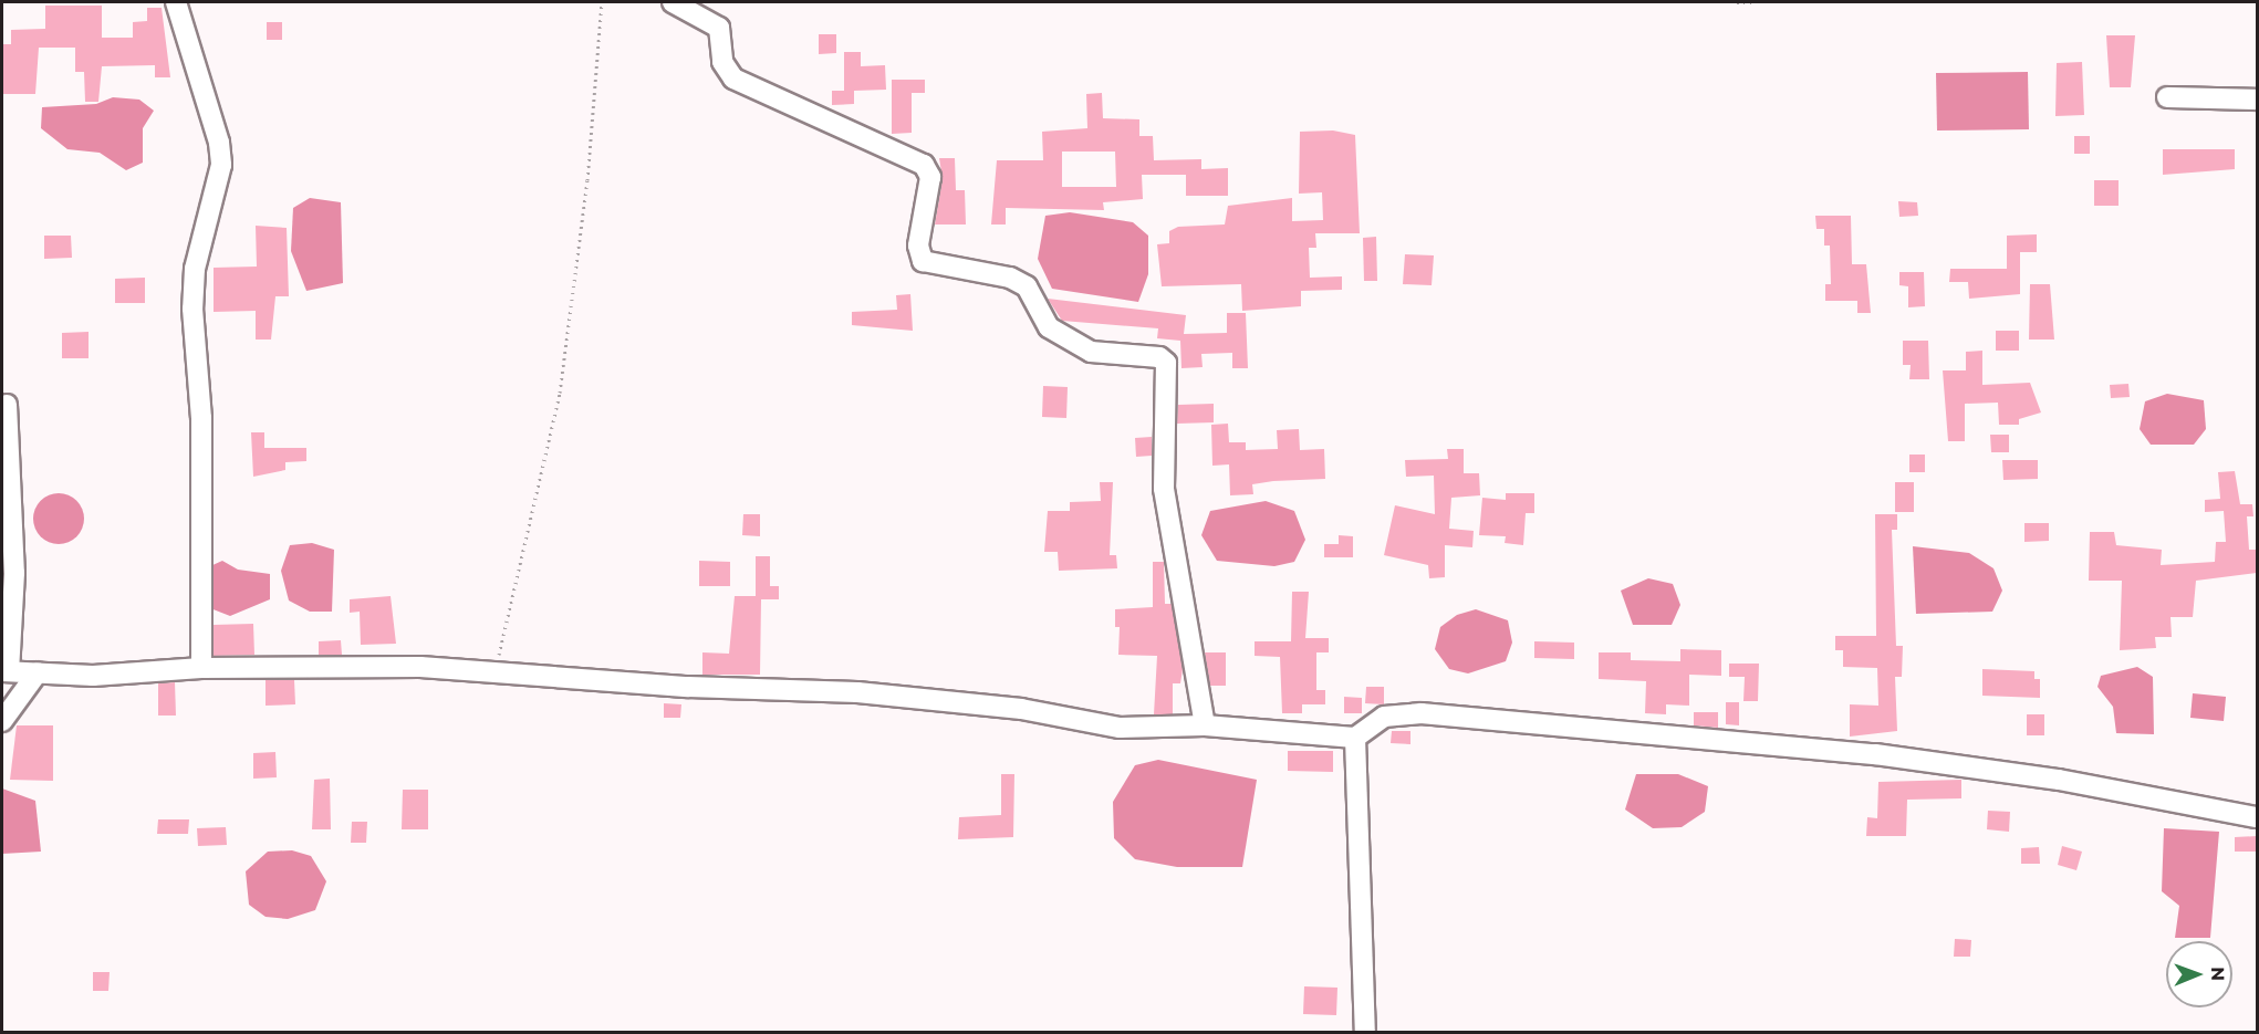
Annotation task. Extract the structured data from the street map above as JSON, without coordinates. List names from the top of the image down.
{
  "north": "right"
}
